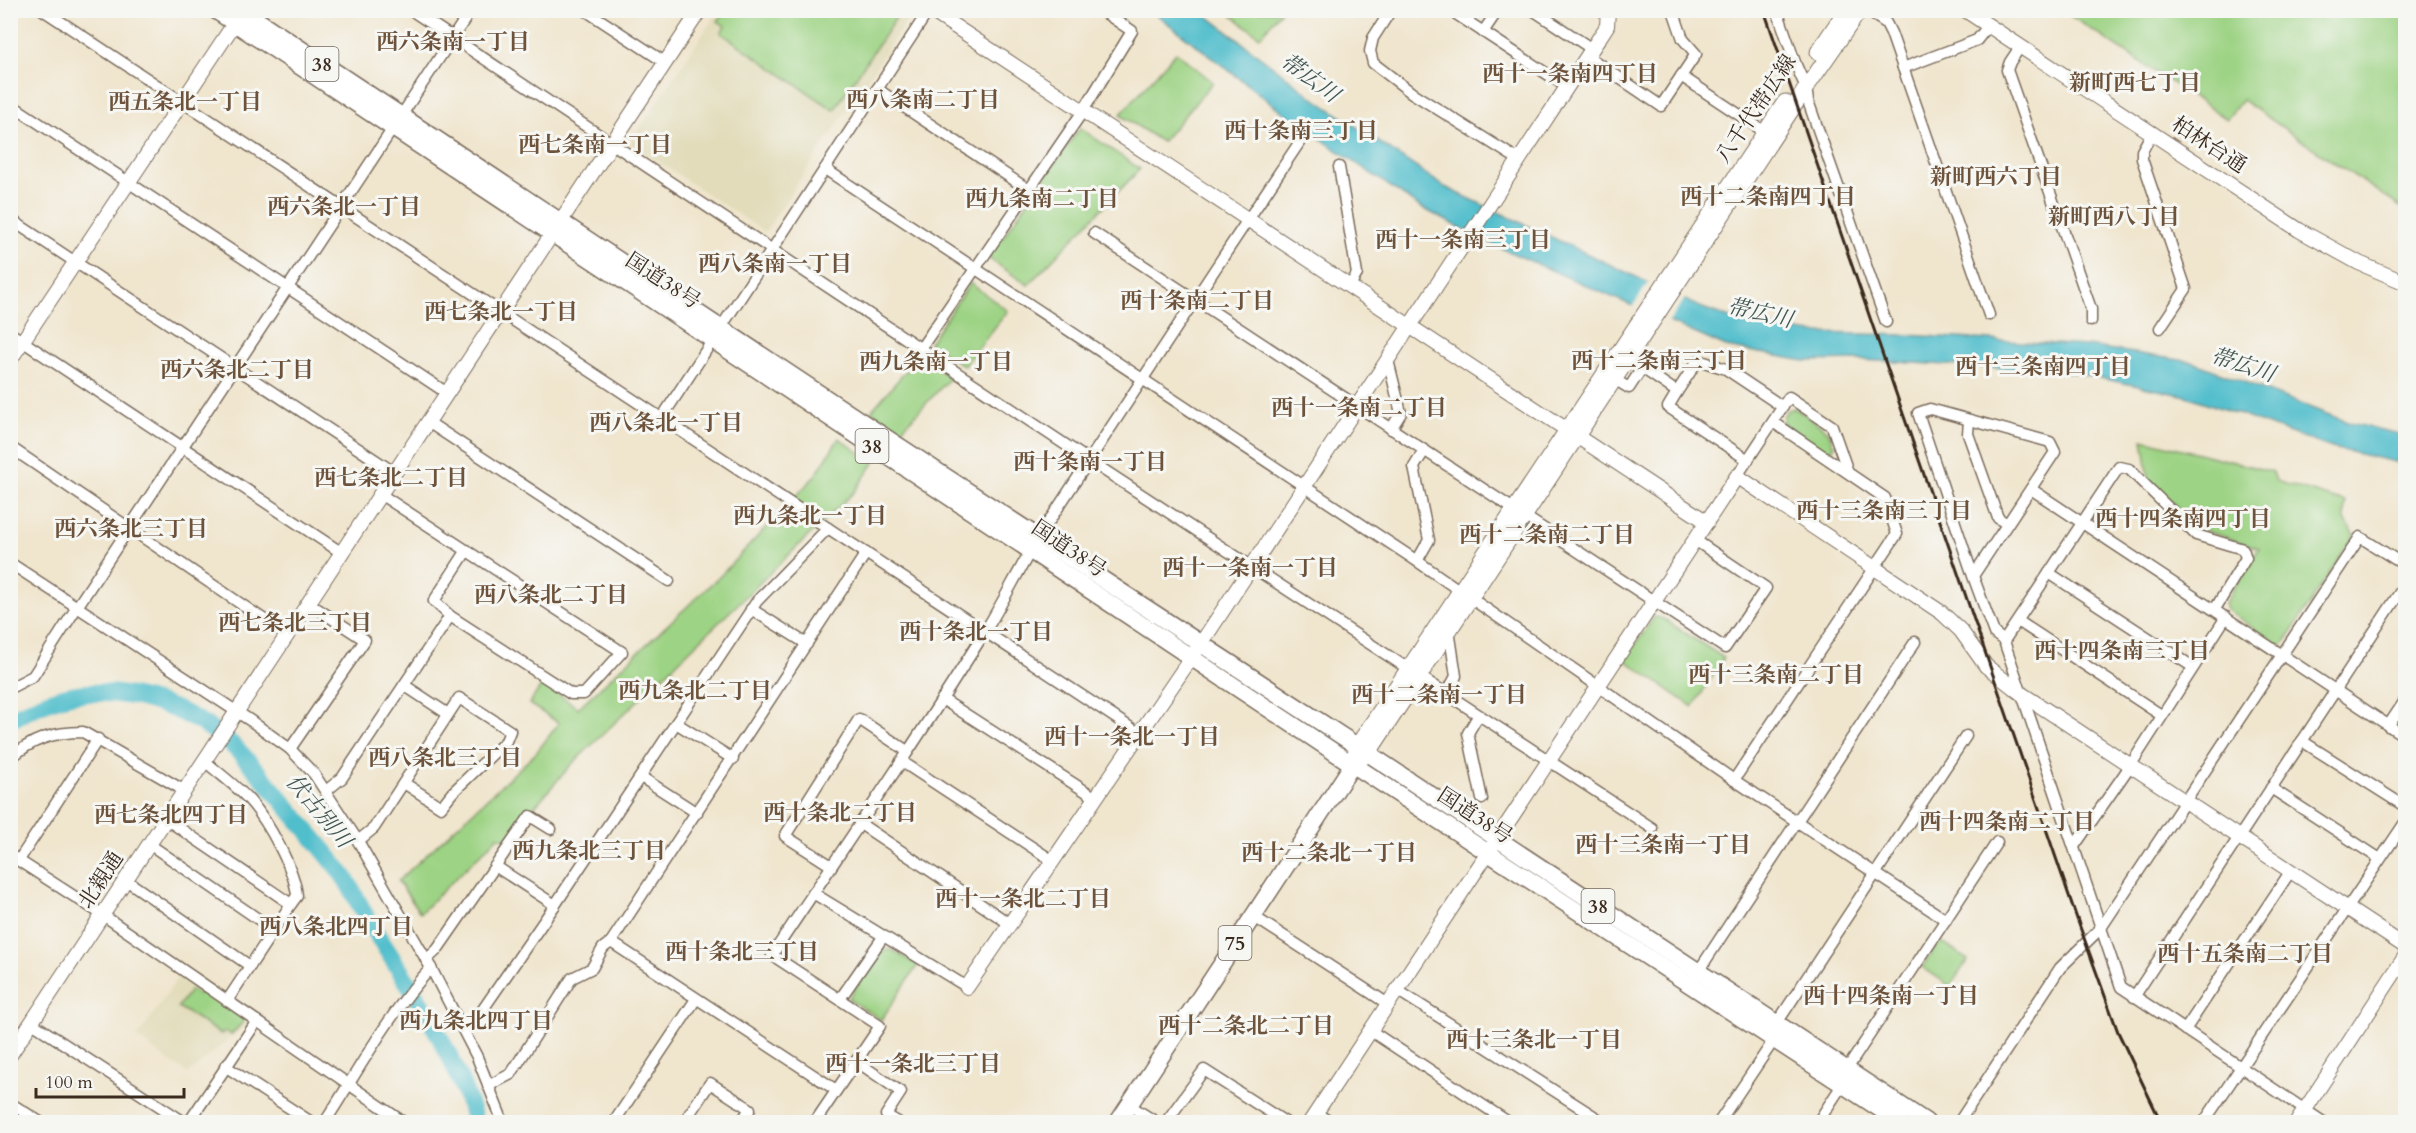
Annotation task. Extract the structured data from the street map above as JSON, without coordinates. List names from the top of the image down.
{
  "streets": {
    "main road": [
      "38",
      "八千代帯広線",
      "国道38号",
      "75"
    ],
    "street": ["柏林台通", "北親通"]
  },
  "crossings": [
    ["八千代帯広線", "国道38号"],
    ["八千代帯広線", "75"],
    ["国道38号", "北親通"],
    ["国道38号", "75"]
  ],
  "districts": [
    "西六条南一丁目",
    "西十一条南四丁目",
    "新町西七丁目",
    "西八条南二丁目",
    "西五条北一丁目",
    "西十条南三丁目",
    "西七条南一丁目",
    "新町西六丁目",
    "西十二条南四丁目",
    "西九条南二丁目",
    "西六条北一丁目",
    "新町西八丁目",
    "西十一条南三丁目",
    "西八条南一丁目",
    "西十条南二丁目",
    "西七条北一丁目",
    "西十二条南三丁目",
    "西九条南一丁目",
    "西十三条南四丁目",
    "西六条北二丁目",
    "西十一条南二丁目",
    "西八条北一丁目",
    "西十条南一丁目",
    "西七条北二丁目",
    "西十三条南三丁目",
    "西九条北一丁目",
    "西十四条南四丁目",
    "西六条北三丁目",
    "西十二条南二丁目",
    "西十一条南一丁目",
    "西八条北二丁目",
    "西七条北三丁目",
    "西十条北一丁目",
    "西十四条南三丁目",
    "西十三条南二丁目",
    "西九条北二丁目",
    "西十二条南一丁目",
    "西十一条北一丁目",
    "西八条北三丁目",
    "西十条北二丁目",
    "西七条北四丁目",
    "西十四条南二丁目",
    "西十三条南一丁目",
    "西九条北三丁目",
    "西十二条北一丁目",
    "西十一条北二丁目",
    "西八条北四丁目",
    "西十条北三丁目",
    "西十五条南二丁目",
    "西十四条南一丁目",
    "西九条北四丁目",
    "西十二条北二丁目",
    "西十三条北一丁目",
    "西十一条北三丁目"
  ],
  "water": ["帯広川", "伏古別川"],
  "scale_bar": "100 m"
}
